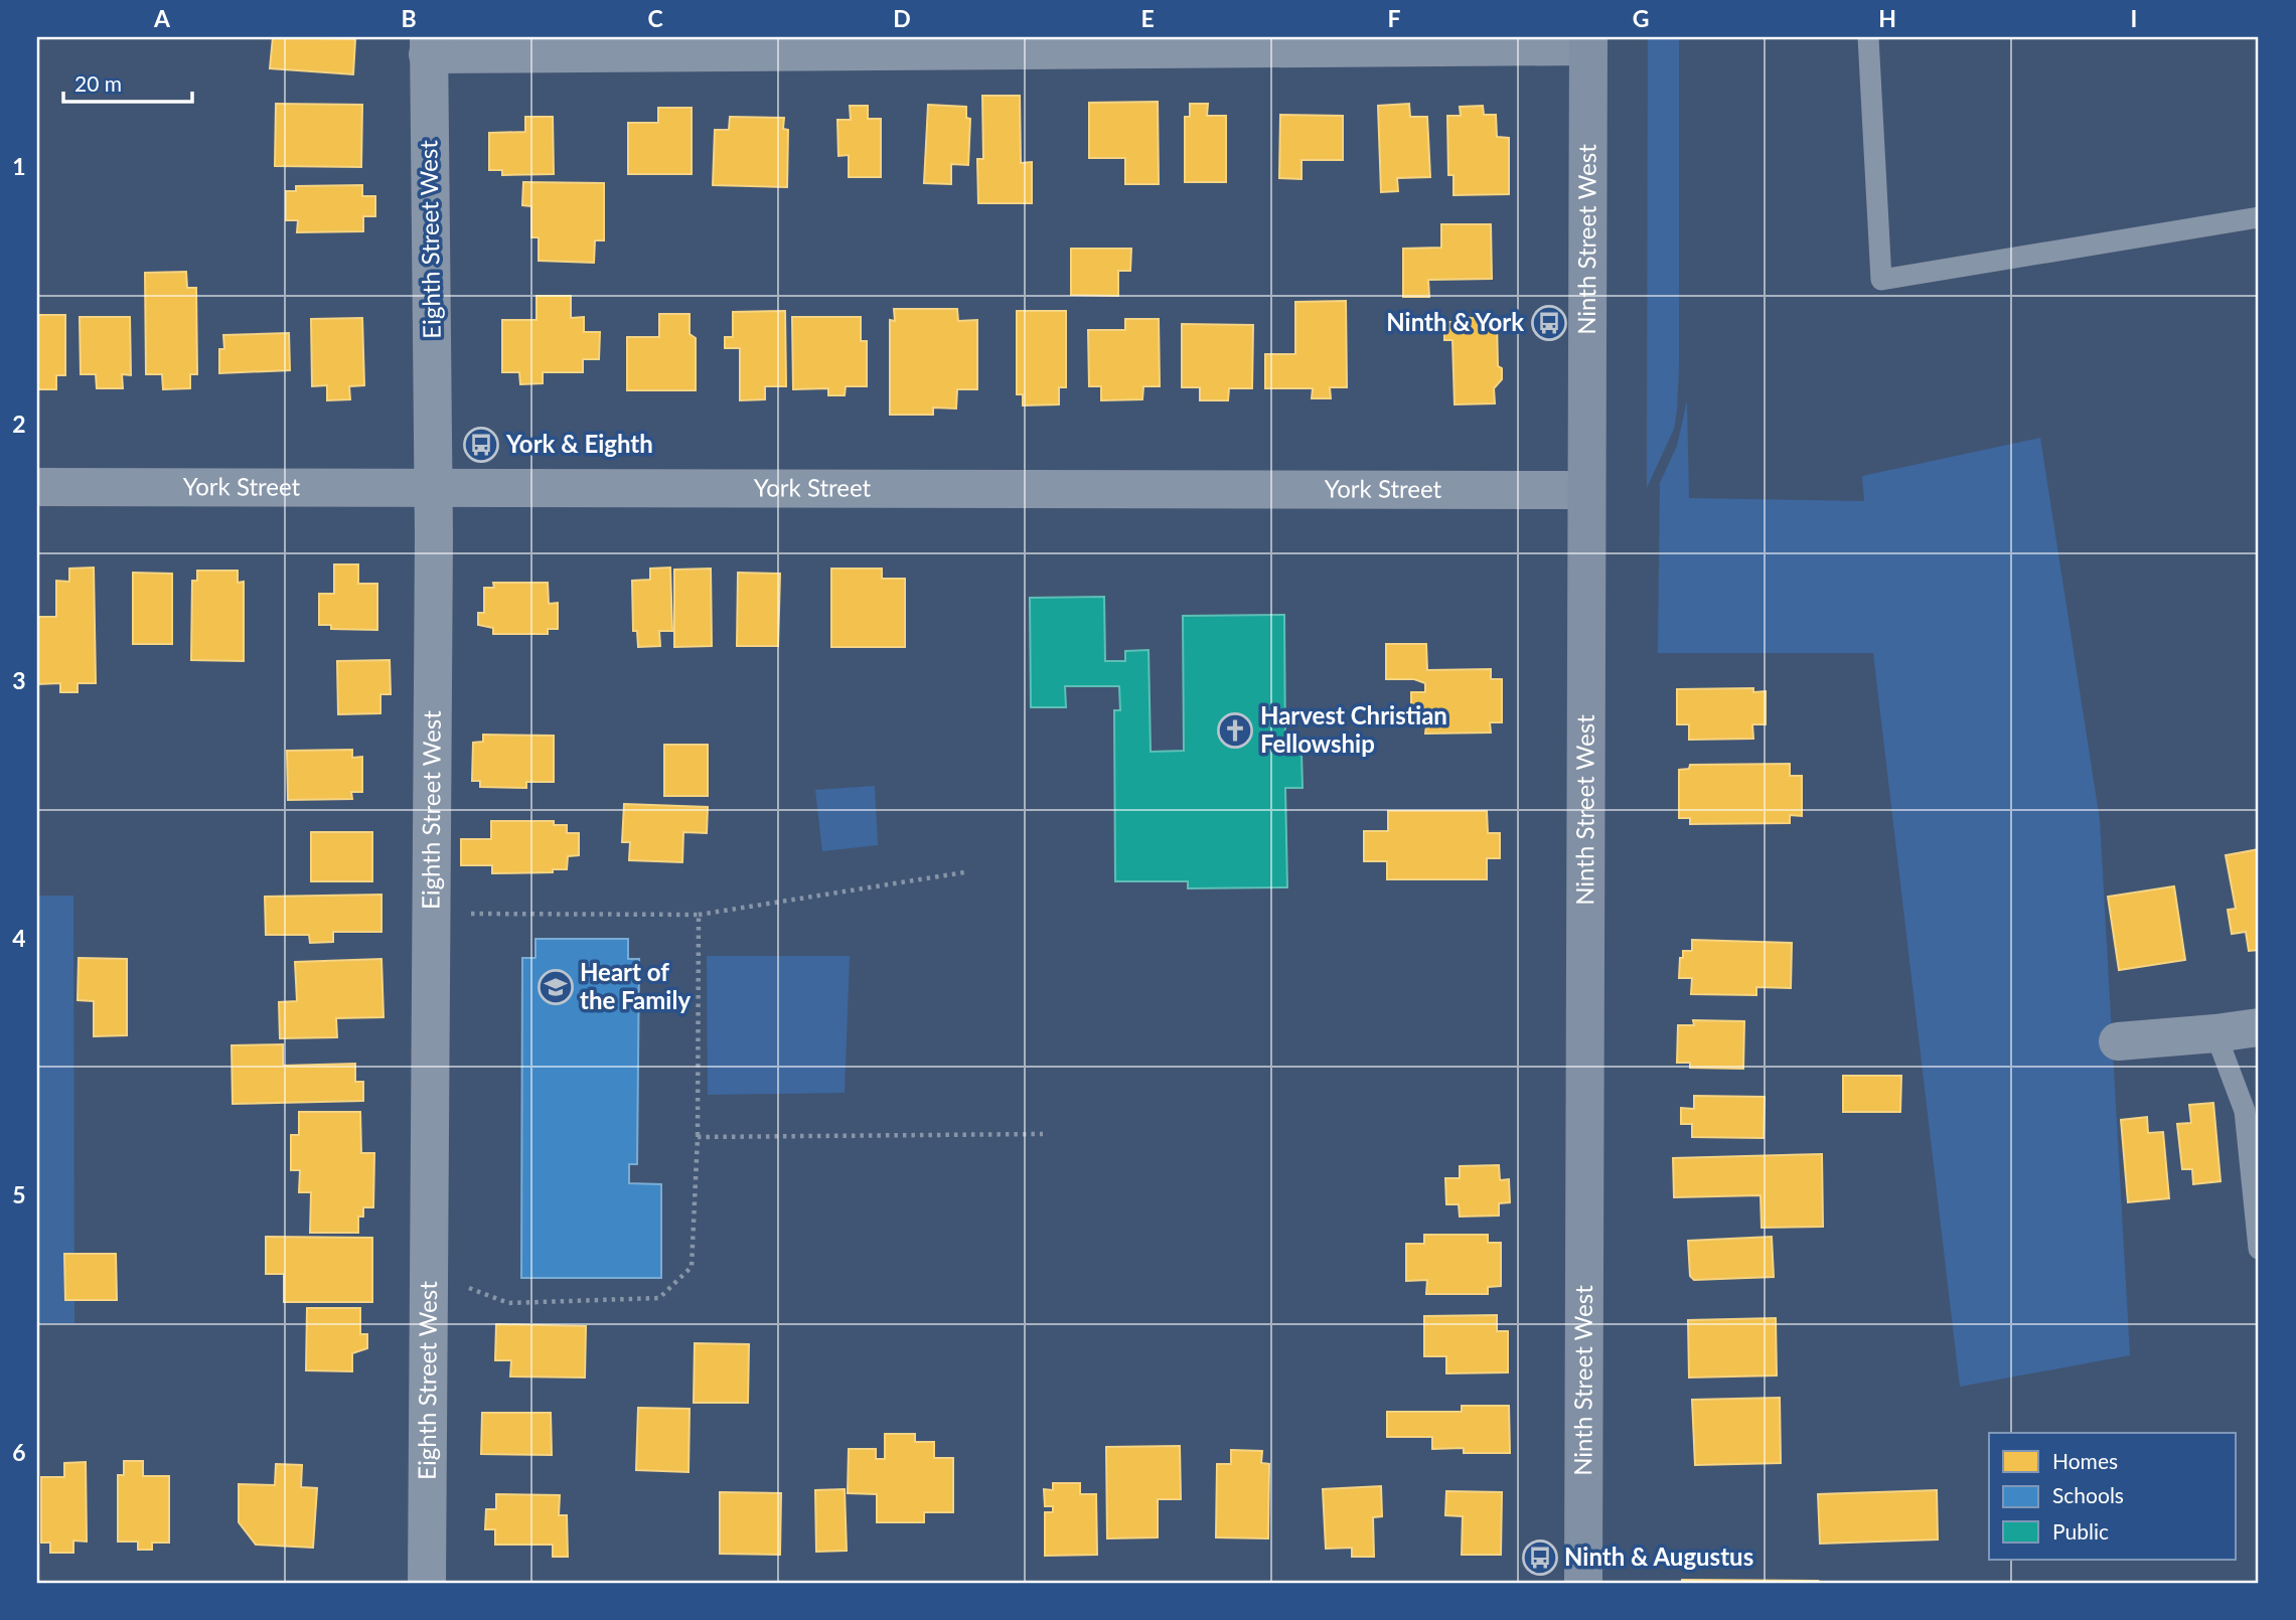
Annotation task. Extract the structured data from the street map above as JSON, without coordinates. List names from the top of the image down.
{
  "streets": {
    "main road": ["Ninth Street West"],
    "street": ["Eighth Street West", "York Street"]
  },
  "crossings": [
    ["Eighth Street West", "York Street"],
    ["Ninth Street West", "York Street"]
  ],
  "places": {
    "bus stop": ["Ninth & York", "York & Eighth", "Ninth & Augustus"],
    "church": ["Harvest Christian Fellowship"],
    "school or university": ["Heart of the Family"]
  },
  "legend": ["Homes", "Schools", "Public"],
  "scale_bar": "20 m",
  "grid": {
    "columns": [
      "A",
      "B",
      "C",
      "D",
      "E",
      "F",
      "G",
      "H",
      "I"
    ],
    "rows": [
      "1",
      "2",
      "3",
      "4",
      "5",
      "6"
    ]
  }
}
